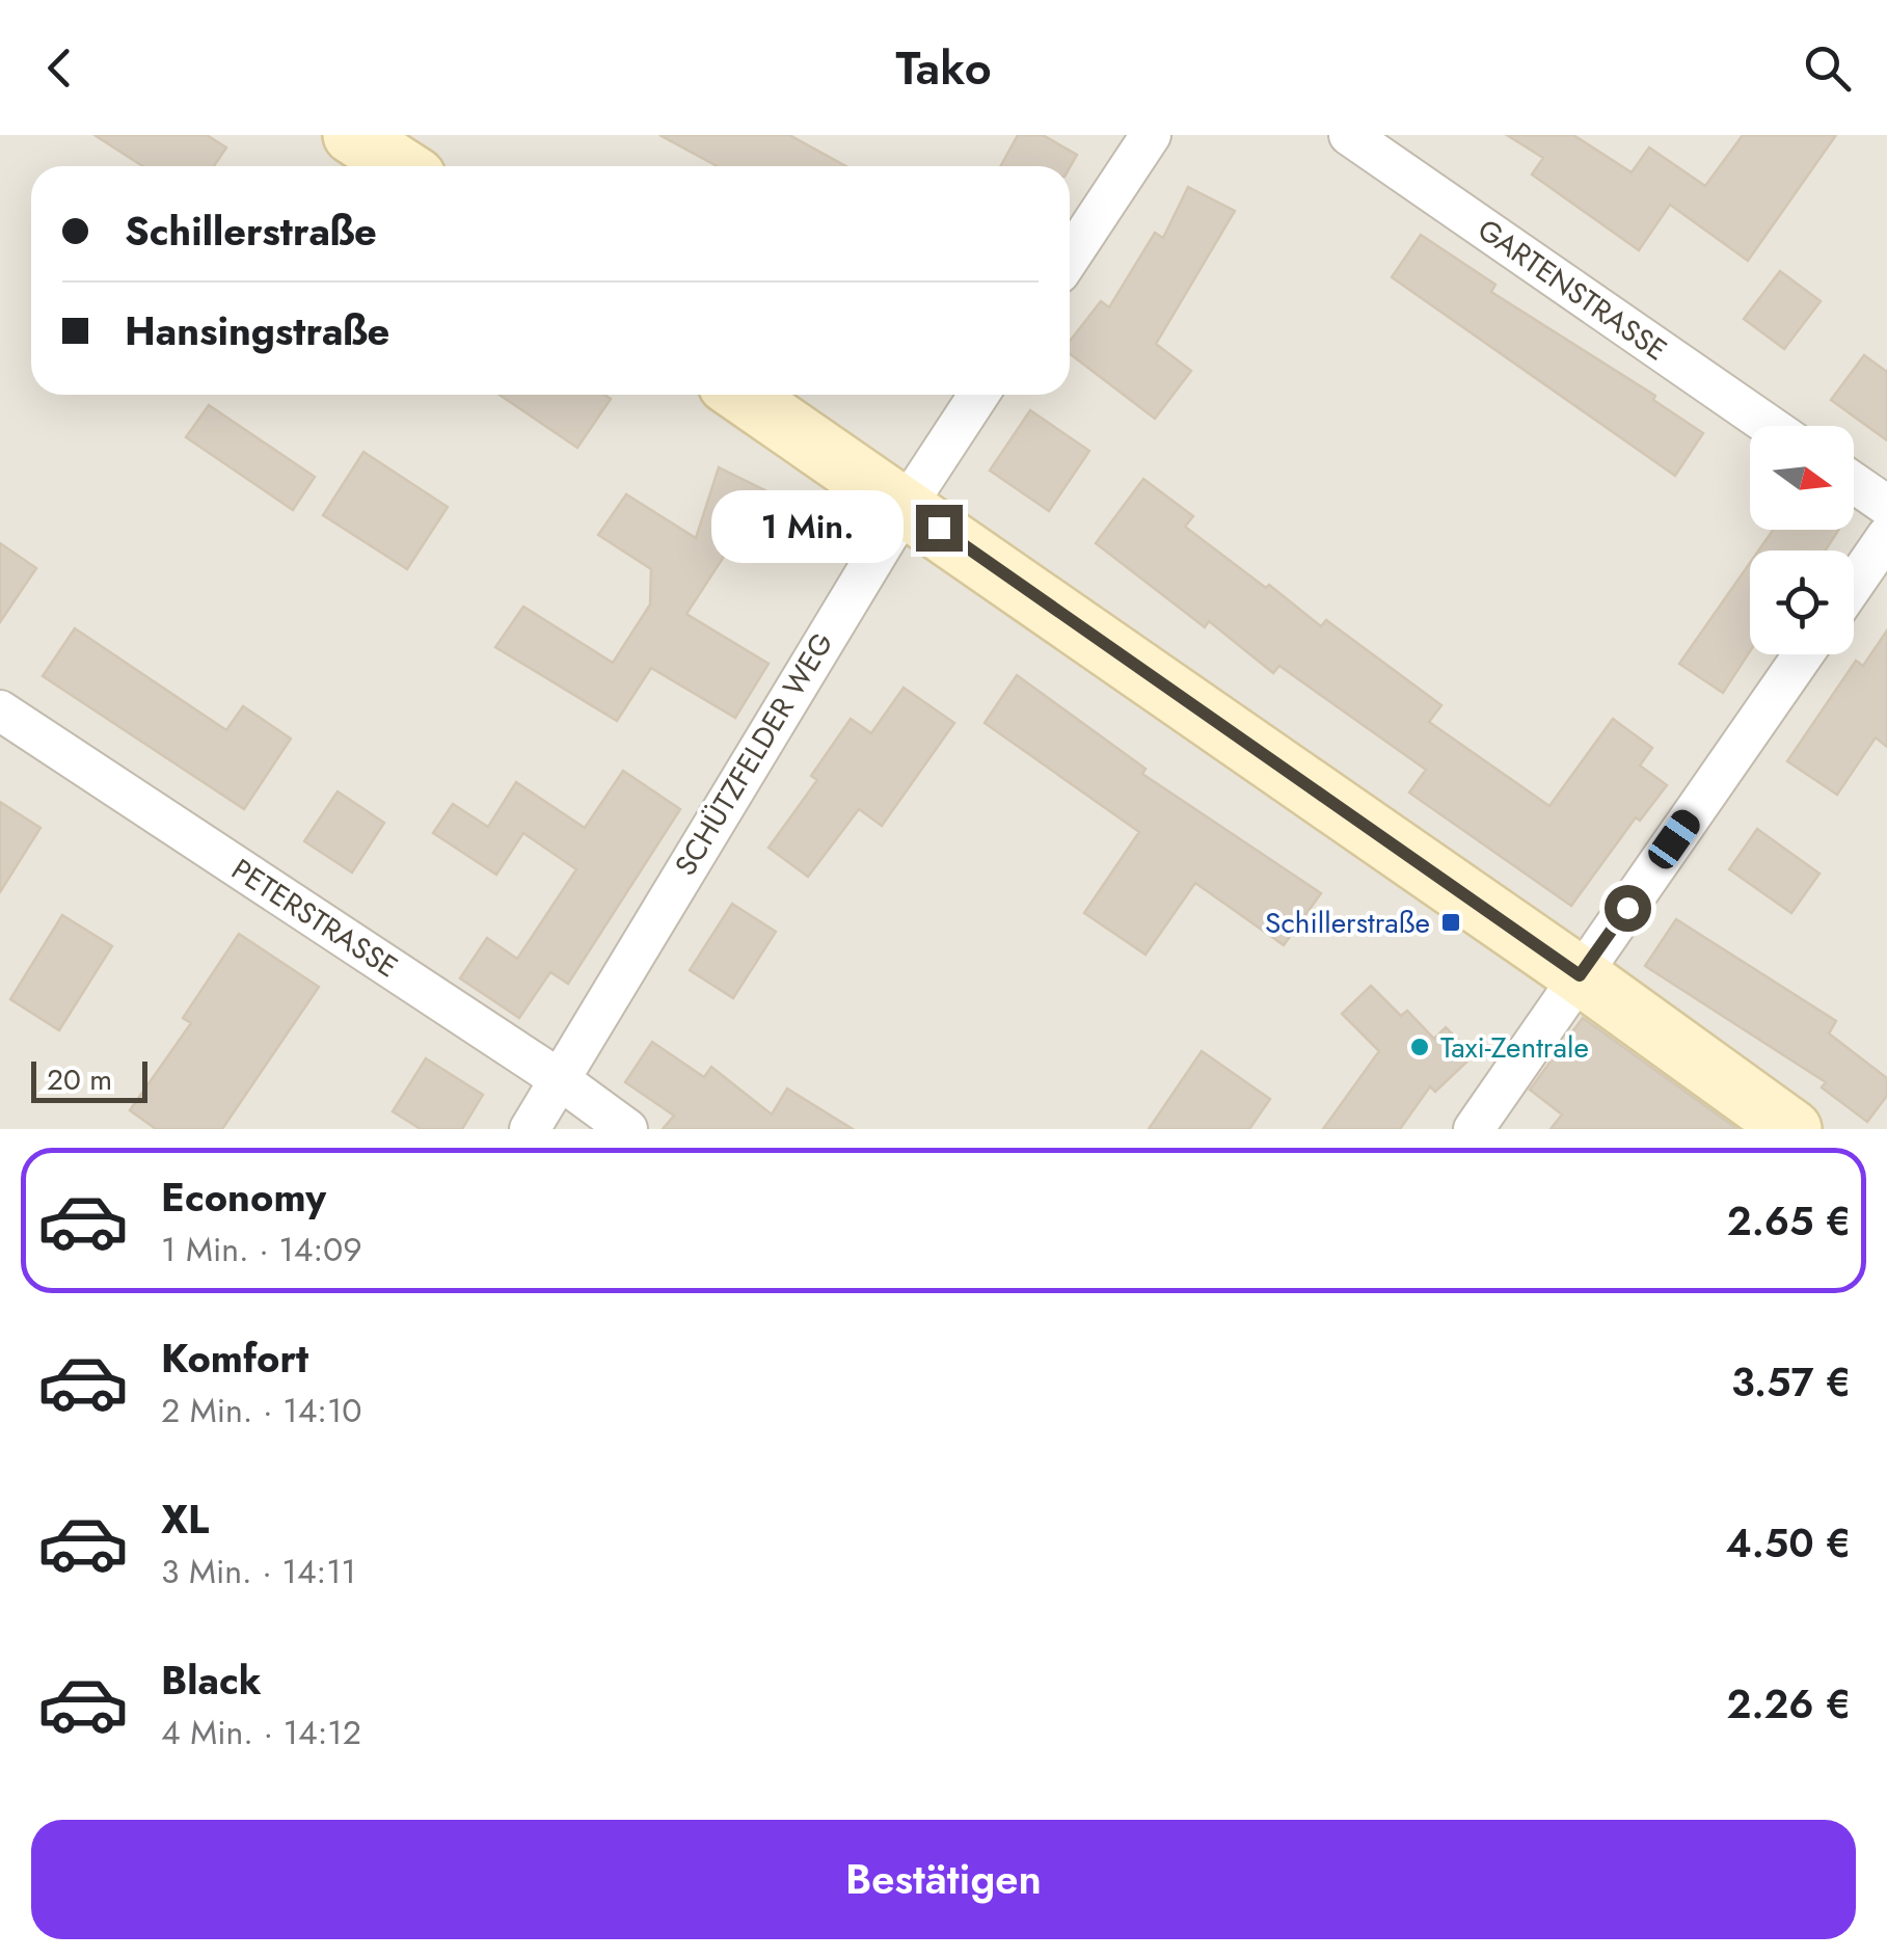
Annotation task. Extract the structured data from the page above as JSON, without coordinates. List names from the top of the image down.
{
  "streets": {
    "street": ["GARTENSTRASSE", "SCHÜTZFELDER WEG", "PETERSTRASSE"]
  },
  "crossings": [
    ["SCHÜTZFELDER WEG", "PETERSTRASSE"]
  ],
  "places": {
    "transit": ["Schillerstraße"],
    "other": ["Taxi-Zentrale"]
  },
  "scale_bar": "20 m",
  "north": "right",
  "page": {
    "header": "Tako",
    "banner": ["Schillerstraße", "Hansingstraße"],
    "bubble": "1 Min.",
    "scale": "20 m",
    "list": [
      {
        "name": "Economy",
        "note": "1 Min. · 14:09",
        "value": "2.65 €"
      },
      {
        "name": "Komfort",
        "note": "2 Min. · 14:10",
        "value": "3.57 €"
      },
      {
        "name": "XL",
        "note": "3 Min. · 14:11",
        "value": "4.50 €"
      },
      {
        "name": "Black",
        "note": "4 Min. · 14:12",
        "value": "2.26 €"
      }
    ],
    "buttons": "Bestätigen"
  }
}
